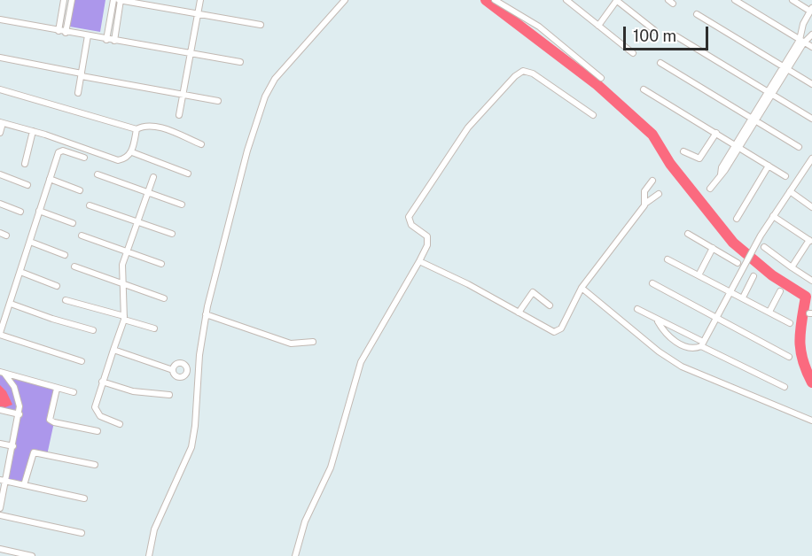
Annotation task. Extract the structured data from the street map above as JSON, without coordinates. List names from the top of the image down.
{
  "scale_bar": "100 m"
}
